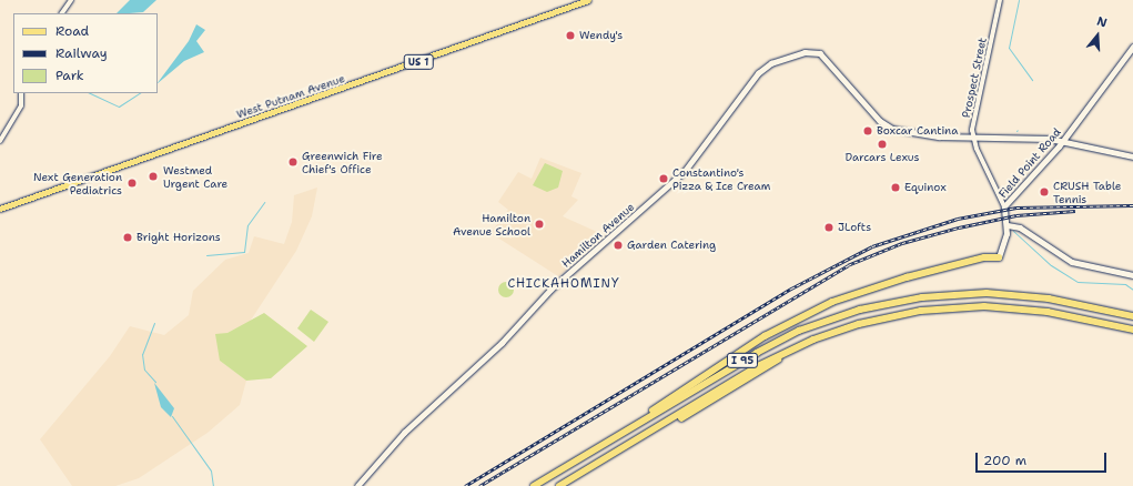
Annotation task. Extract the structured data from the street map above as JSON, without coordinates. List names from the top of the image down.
{
  "streets": {
    "highway": ["I 95"],
    "main road": [
      "US 1",
      "West Putnam Avenue",
      "Field Point Road",
      "Hamilton Avenue"
    ],
    "street": ["Prospect Street"]
  },
  "crossings": [
    ["Prospect Street", "Hamilton Avenue"]
  ],
  "districts": ["CHICKAHOMINY"],
  "places": [
    "Wendy's",
    "Boxcar Cantina",
    "Darcars Lexus",
    "Greenwich Fire Chief's Office",
    "Westmed Urgent Care",
    "Constantino's Pizza & Ice Cream",
    "Next Generation Pediatrics",
    "Equinox",
    "CRUSH Table Tennis",
    "Hamilton Avenue School",
    "JLofts",
    "Bright Horizons",
    "Garden Catering"
  ],
  "legend": ["Road", "Railway", "Park"],
  "scale_bar": "200 m",
  "north": "top"
}
